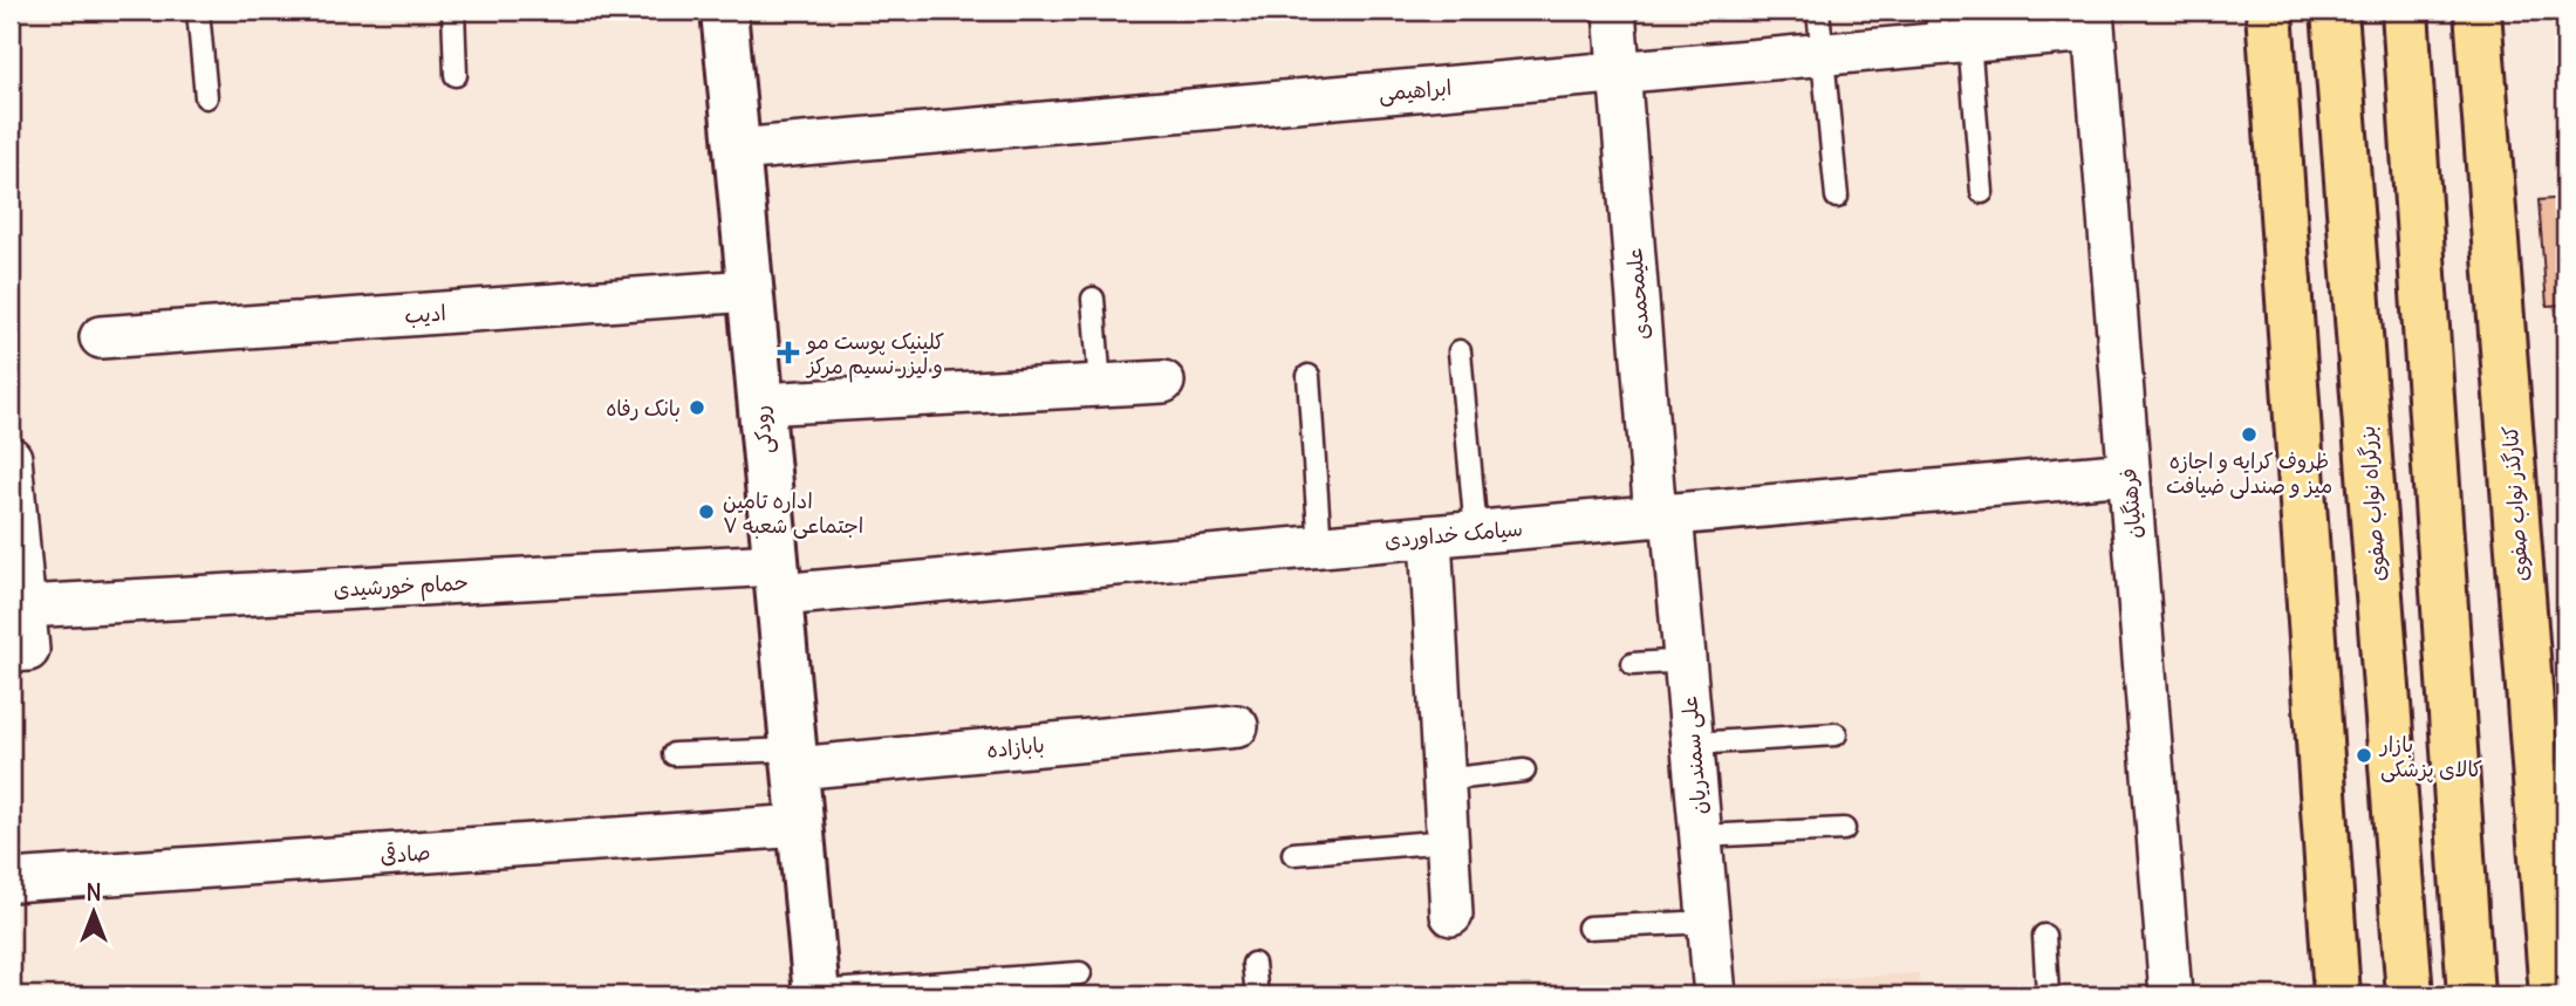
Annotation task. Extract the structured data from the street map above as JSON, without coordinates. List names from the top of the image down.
{
  "streets": {
    "main road": ["رودکی", "بزرگراه نواب صفوی", "کنارگذر نواب صفوی"],
    "street": [
      "ابراهیمی",
      "علیمحمدی",
      "ادیب",
      "فرهنگیان",
      "سیامک خداوردی",
      "حمام خورشیدی",
      "بابازاده",
      "علی سمندریان",
      "صادقی"
    ]
  },
  "crossings": [
    ["ابراهیمی", "علیمحمدی"],
    ["ابراهیمی", "رودکی"],
    ["ابراهیمی", "فرهنگیان"],
    ["علیمحمدی", "سیامک خداوردی"],
    ["علیمحمدی", "علی سمندریان"],
    ["ادیب", "رودکی"],
    ["رودکی", "سیامک خداوردی"],
    ["رودکی", "حمام خورشیدی"],
    ["رودکی", "بابازاده"],
    ["رودکی", "صادقی"],
    ["فرهنگیان", "سیامک خداوردی"],
    ["سیامک خداوردی", "حمام خورشیدی"],
    ["سیامک خداوردی", "علی سمندریان"]
  ],
  "places": {
    "health": ["کلینیک پوست مو و لیزر نسیم مرکز"],
    "other": [
      "بانک رفاه",
      "ظروف کرایه و اجازه میز و صندلی ضیافت",
      "اداره تامین اجتماعی شعبه ۷",
      "بازار کالای پزشکی"
    ]
  },
  "north": "top"
}
